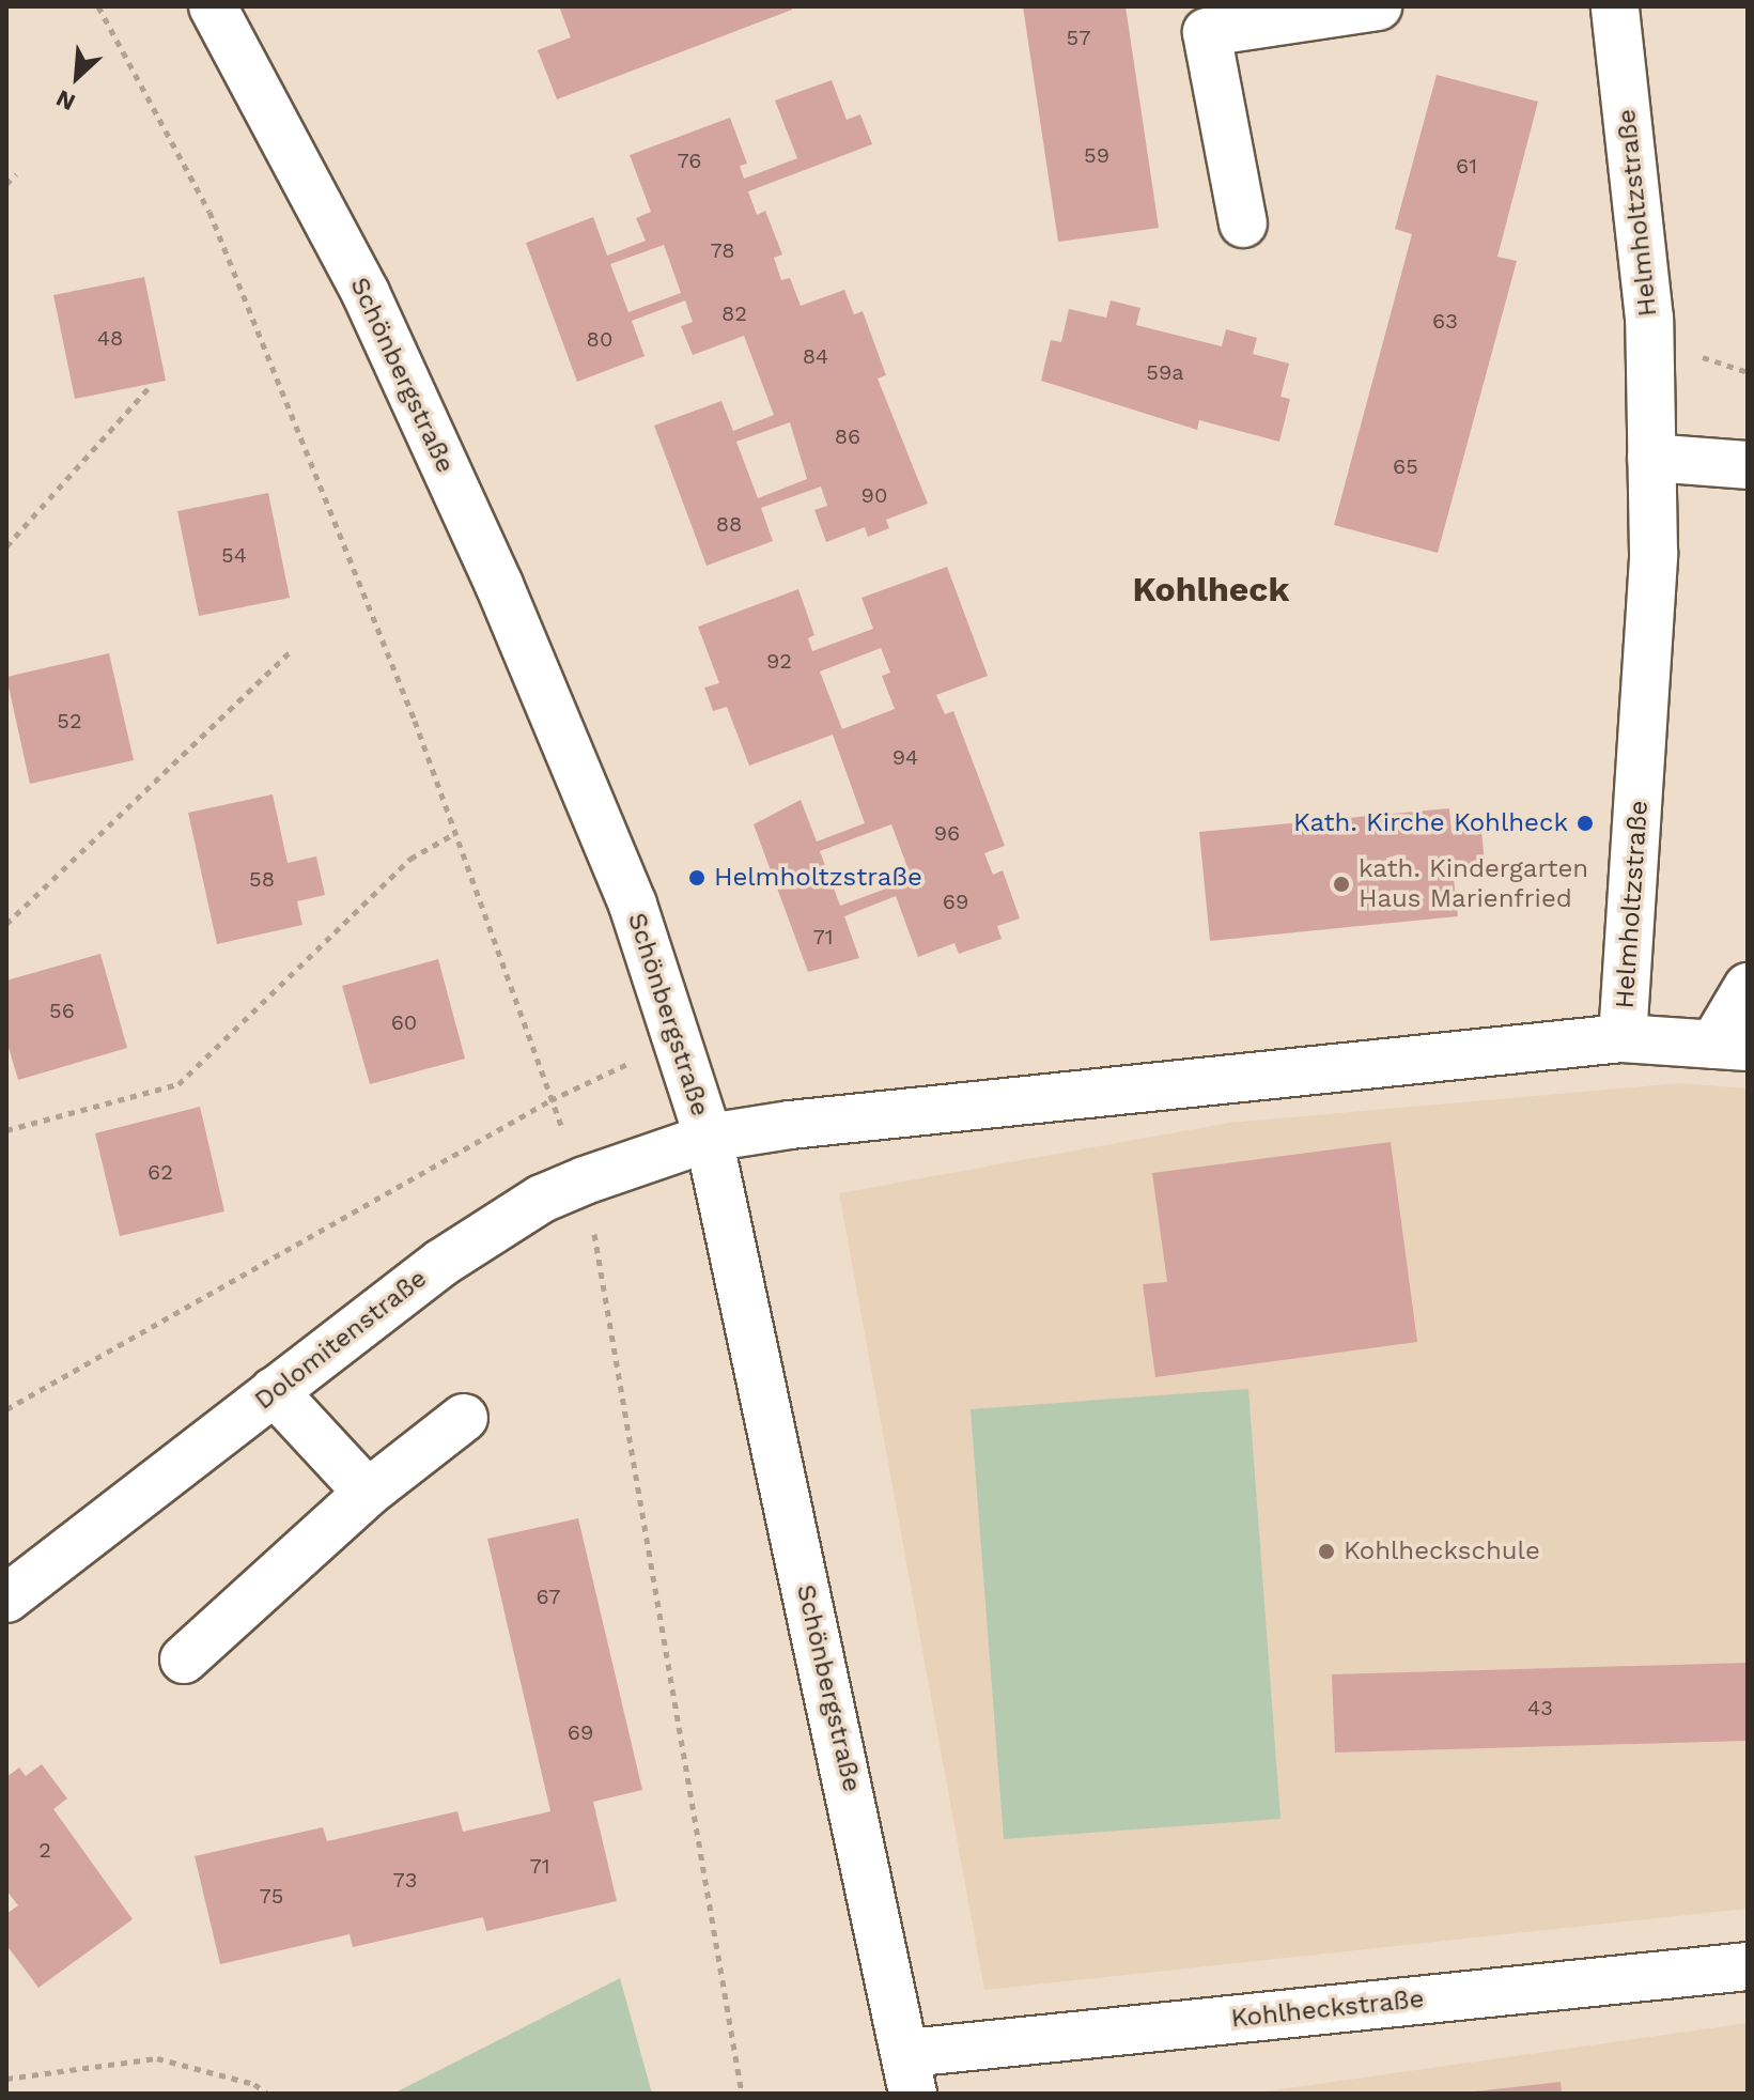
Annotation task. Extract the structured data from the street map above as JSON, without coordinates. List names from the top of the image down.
{
  "streets": {
    "street": [
      "Helmholtzstraße",
      "Schönbergstraße",
      "Dolomitenstraße",
      "Kohlheckstraße"
    ]
  },
  "crossings": [
    ["Helmholtzstraße", "Schönbergstraße"],
    ["Helmholtzstraße", "Dolomitenstraße"],
    ["Schönbergstraße", "Dolomitenstraße"],
    ["Schönbergstraße", "Kohlheckstraße"]
  ],
  "districts": ["Kohlheck"],
  "places": [
    "Kath. Kirche Kohlheck",
    "Helmholtzstraße",
    "kath. Kindergarten Haus Marienfried",
    "Kohlheckschule"
  ],
  "house_numbers": [
    "57",
    "59",
    "76",
    "61",
    "78",
    "82",
    "63",
    "48",
    "80",
    "84",
    "59a",
    "86",
    "65",
    "90",
    "88",
    "54",
    "92",
    "52",
    "94",
    "96",
    "58",
    "69",
    "71",
    "56",
    "60",
    "62",
    "67",
    "43",
    "69",
    "2",
    "71",
    "73",
    "75"
  ],
  "north": "bottom left"
}
